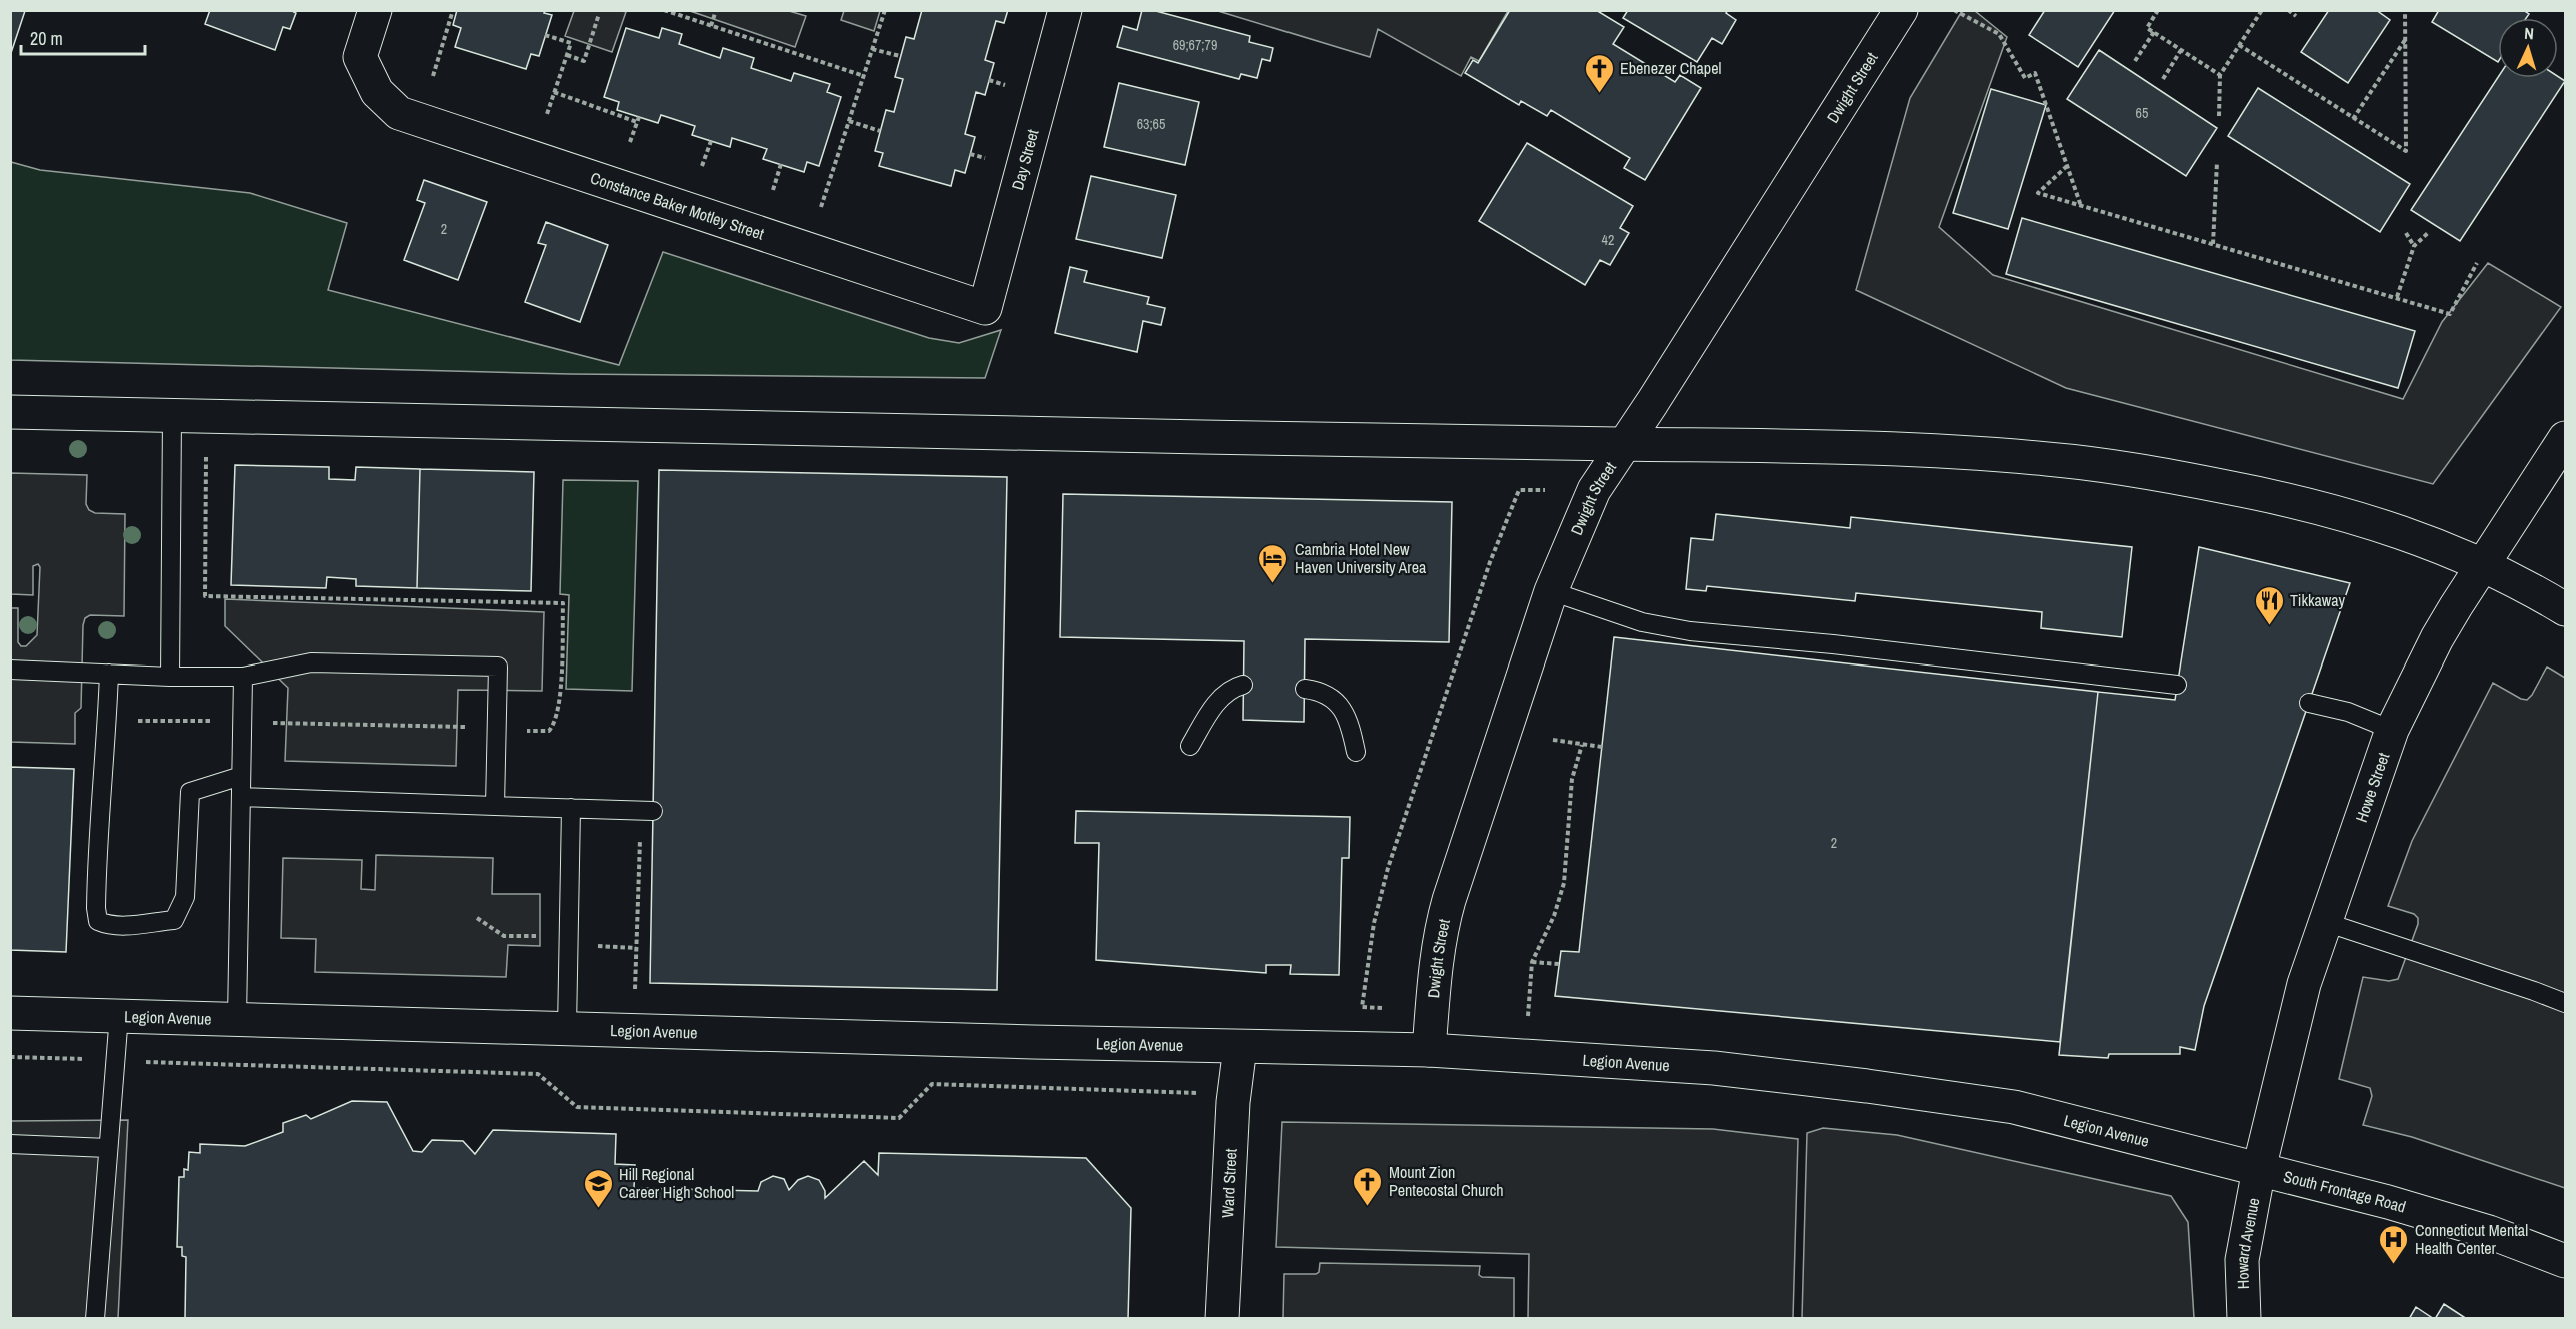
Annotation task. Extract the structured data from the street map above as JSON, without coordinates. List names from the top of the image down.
{
  "streets": {
    "main road": [
      "Dwight Street",
      "Day Street",
      "Constance Baker Motley Street",
      "Howe Street",
      "Legion Avenue",
      "Ward Street",
      "South Frontage Road",
      "Howard Avenue"
    ]
  },
  "crossings": [
    ["Dwight Street", "Legion Avenue"],
    ["Day Street", "Constance Baker Motley Street"],
    ["Howe Street", "Legion Avenue"],
    ["Howe Street", "South Frontage Road"],
    ["Howe Street", "Howard Avenue"],
    ["Legion Avenue", "Ward Street"],
    ["Legion Avenue", "South Frontage Road"],
    ["Legion Avenue", "Howard Avenue"],
    ["South Frontage Road", "Howard Avenue"]
  ],
  "places": {
    "church": ["Ebenezer Chapel", "Mount Zion Pentecostal Church"],
    "hotel": ["Cambria Hotel New Haven University Area"],
    "restaurant": ["Tikkaway"],
    "school or university": ["Hill Regional Career High School"],
    "hospital": ["Connecticut Mental Health Center"]
  },
  "house_numbers": [
    "69;67;79",
    "65",
    "63;65",
    "2",
    "42",
    "2"
  ],
  "scale_bar": "20 m",
  "north": "top"
}
